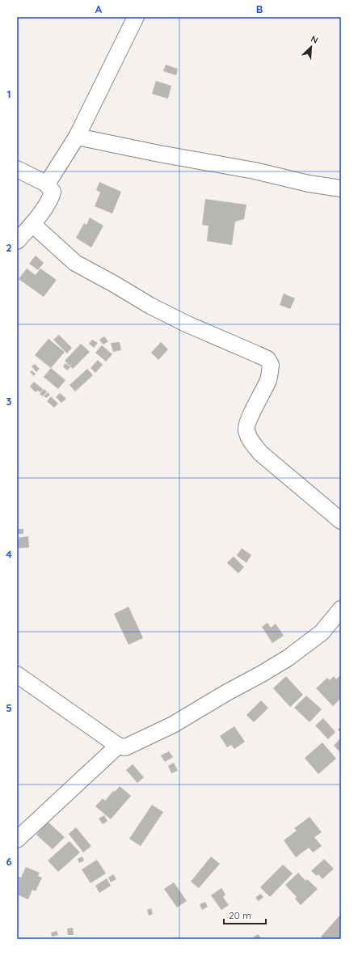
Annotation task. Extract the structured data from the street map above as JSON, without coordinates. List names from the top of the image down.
{
  "scale_bar": "20 m",
  "north": "top right",
  "grid": {
    "columns": ["A", "B"],
    "rows": [
      "1",
      "2",
      "3",
      "4",
      "5",
      "6"
    ]
  }
}
